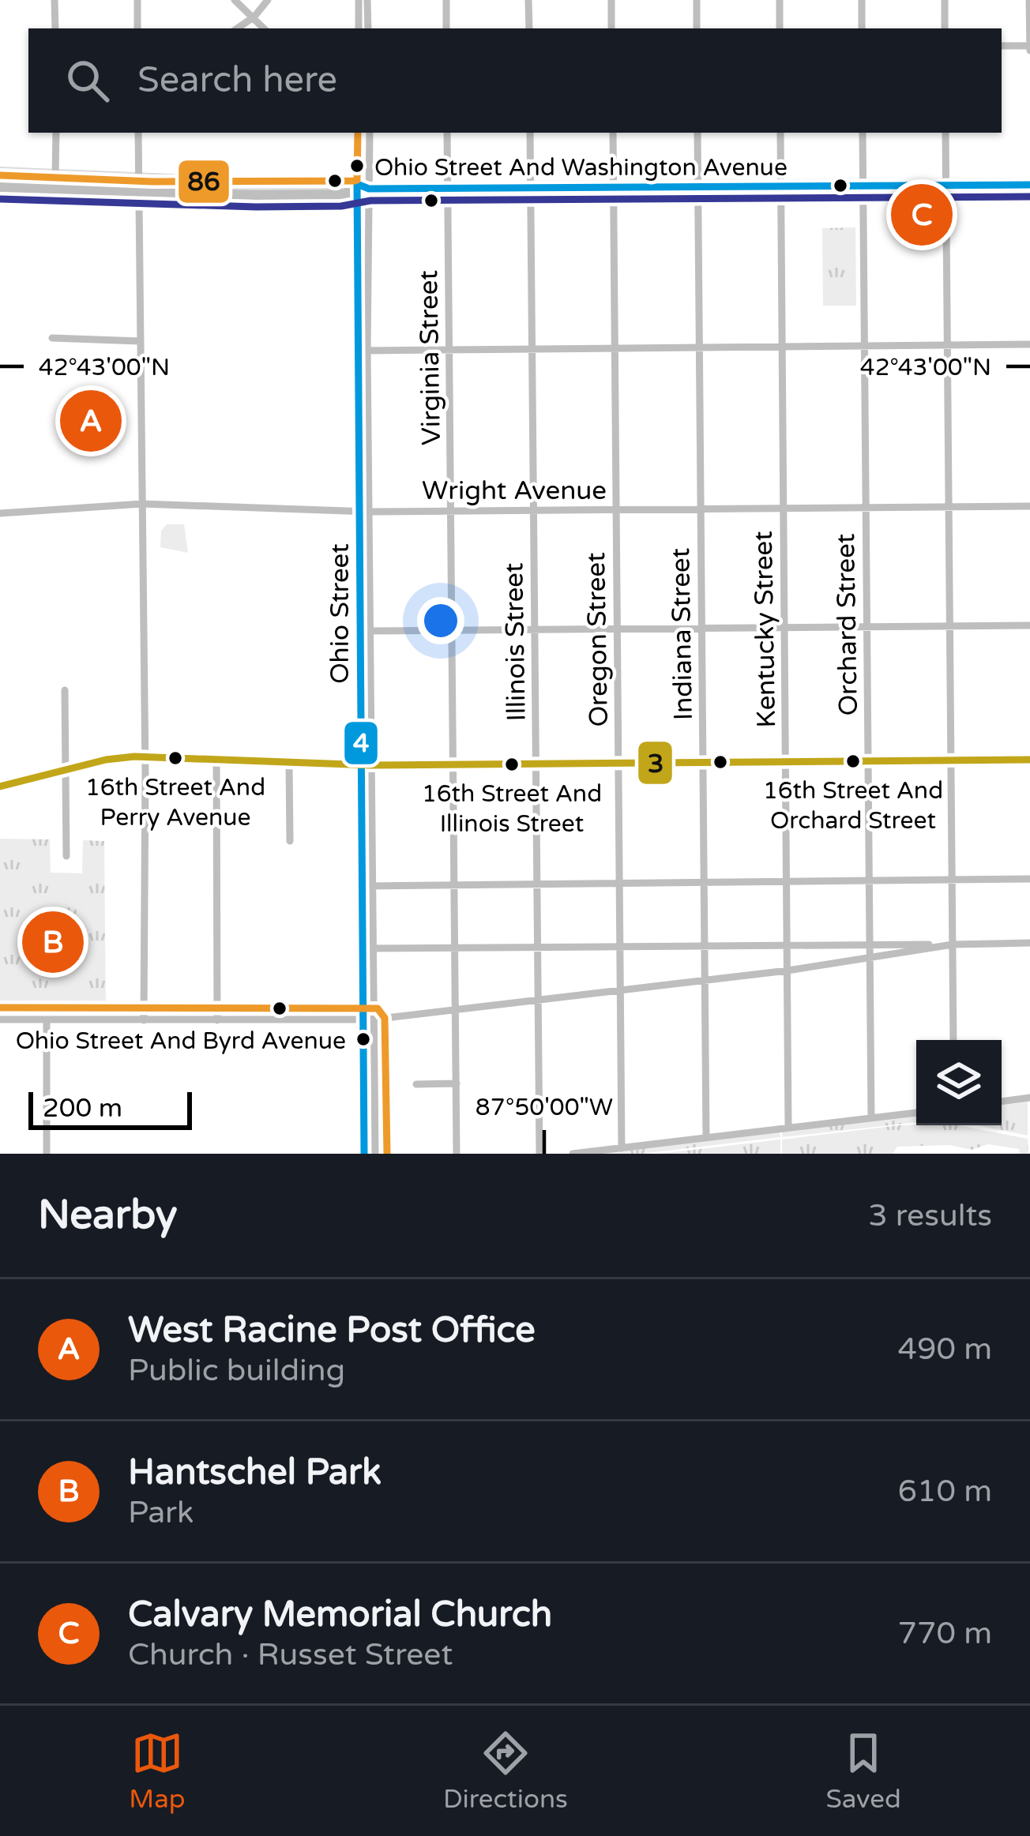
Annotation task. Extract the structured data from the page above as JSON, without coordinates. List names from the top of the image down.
{
  "streets": {
    "street": [
      "Virginia Street",
      "Wright Avenue",
      "Ohio Street",
      "Orchard Street",
      "Kentucky Street",
      "Indiana Street",
      "Oregon Street",
      "Illinois Street"
    ]
  },
  "crossings": [
    ["Virginia Street", "Wright Avenue"],
    ["Wright Avenue", "Ohio Street"],
    ["Wright Avenue", "Orchard Street"],
    ["Wright Avenue", "Kentucky Street"],
    ["Wright Avenue", "Indiana Street"],
    ["Wright Avenue", "Oregon Street"],
    ["Wright Avenue", "Illinois Street"]
  ],
  "places": [
    "Ohio Street And Washington Avenue",
    "16th Street And Perry Avenue",
    "16th Street And Orchard Street",
    "16th Street And Illinois Street",
    "Ohio Street And Byrd Avenue"
  ],
  "lines": ["transit line 86", "transit line 4", "transit line 3"],
  "scale_bar": "200 m",
  "page": {
    "search": "Search here",
    "pins": ["C", "A", "B"],
    "scale": "200 m",
    "heading": ["Nearby", "3 results"],
    "list": [
      {
        "mark": "A",
        "name": "West Racine Post Office",
        "note": "Public building",
        "value": "490 m"
      },
      {
        "mark": "B",
        "name": "Hantschel Park",
        "note": "Park",
        "value": "610 m"
      },
      {
        "mark": "C",
        "name": "Calvary Memorial Church",
        "note": "Church · Russet Street",
        "value": "770 m"
      }
    ],
    "nav": ["Map", "Directions", "Saved"]
  },
  "coordinates": ["42°43'00\"N", "87°50'00\"W"]
}
